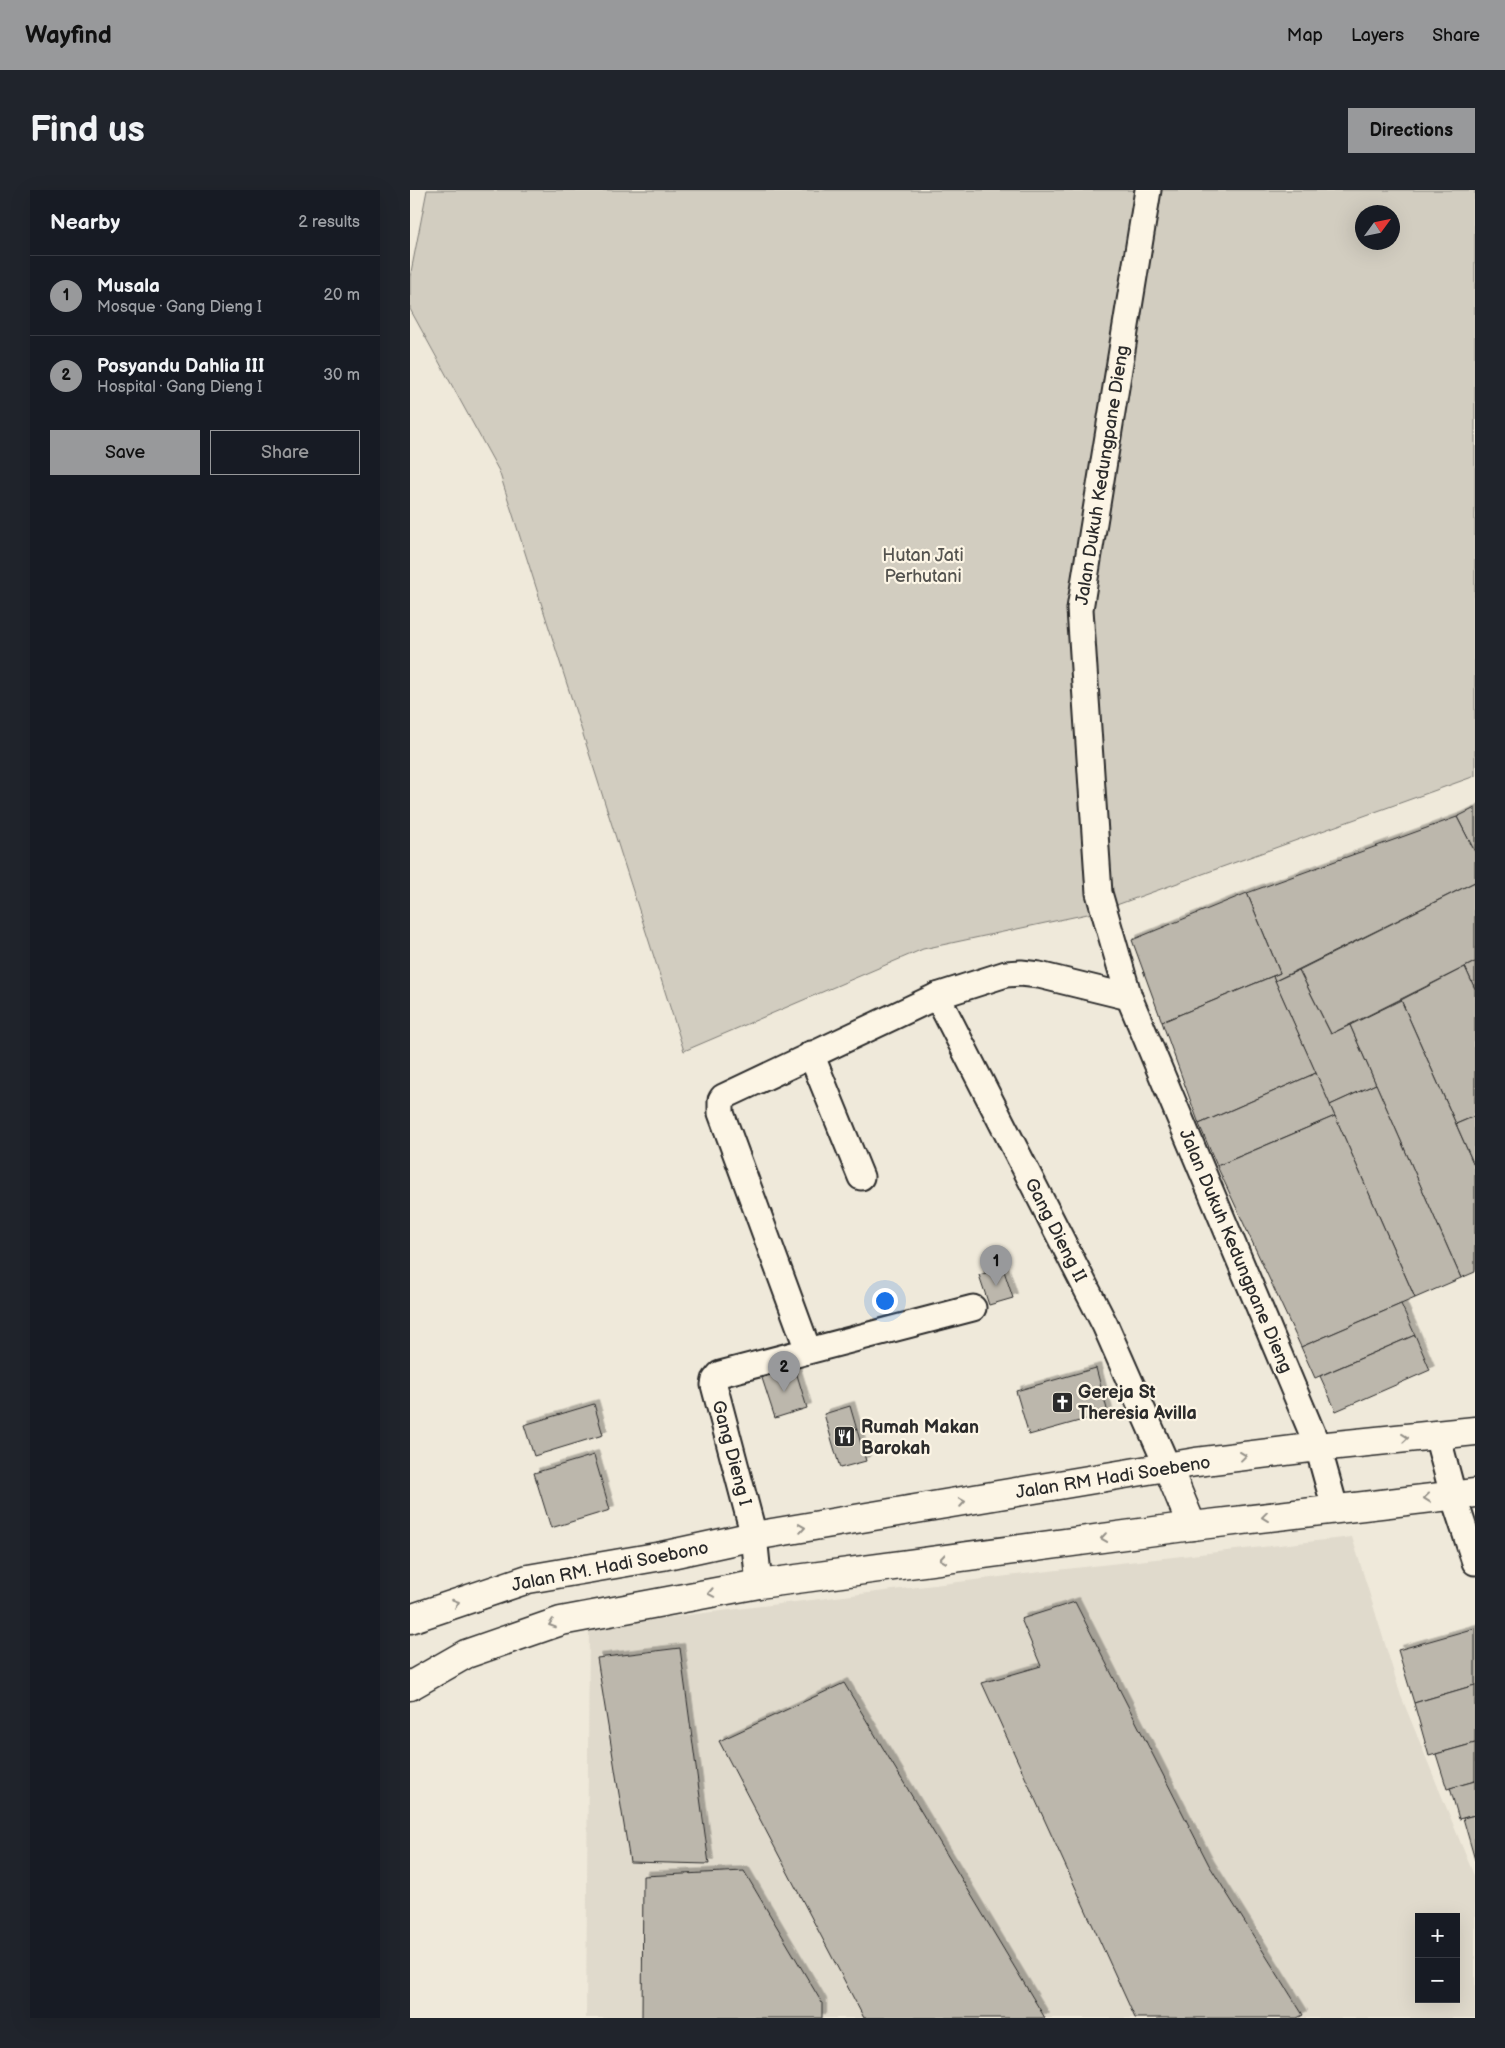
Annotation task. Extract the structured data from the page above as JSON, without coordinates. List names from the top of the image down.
{
  "streets": {
    "main road": ["Jalan RM Hadi Soebeno", "Jalan RM. Hadi Soebono"],
    "street": ["Jalan Dukuh Kedungpane Dieng", "Gang Dieng II", "Gang Dieng I"]
  },
  "crossings": [
    ["Jalan Dukuh Kedungpane Dieng", "Jalan RM Hadi Soebeno"],
    ["Gang Dieng II", "Jalan RM Hadi Soebeno"],
    ["Gang Dieng I", "Jalan RM Hadi Soebeno"],
    ["Gang Dieng I", "Jalan RM. Hadi Soebono"],
    ["Jalan RM Hadi Soebeno", "Jalan RM. Hadi Soebono"]
  ],
  "parks": ["Hutan Jati Perhutani"],
  "places": {
    "church": ["Gereja St Theresia Avilla"],
    "restaurant": ["Rumah Makan Barokah"]
  },
  "north": "top right",
  "page": {
    "header": "Wayfind",
    "nav": ["Map", "Layers", "Share"],
    "buttons": [
      "Directions",
      ["Save", "Share"]
    ],
    "title": "Find us",
    "heading": ["Nearby", "2 results"],
    "list": [
      {
        "mark": "1",
        "name": "Musala",
        "note": "Mosque · Gang Dieng I",
        "value": "20 m"
      },
      {
        "mark": "2",
        "name": "Posyandu Dahlia III",
        "note": "Hospital · Gang Dieng I",
        "value": "30 m"
      }
    ],
    "pins": ["1", "2"],
    "map_buttons": ["+", "−"]
  }
}
